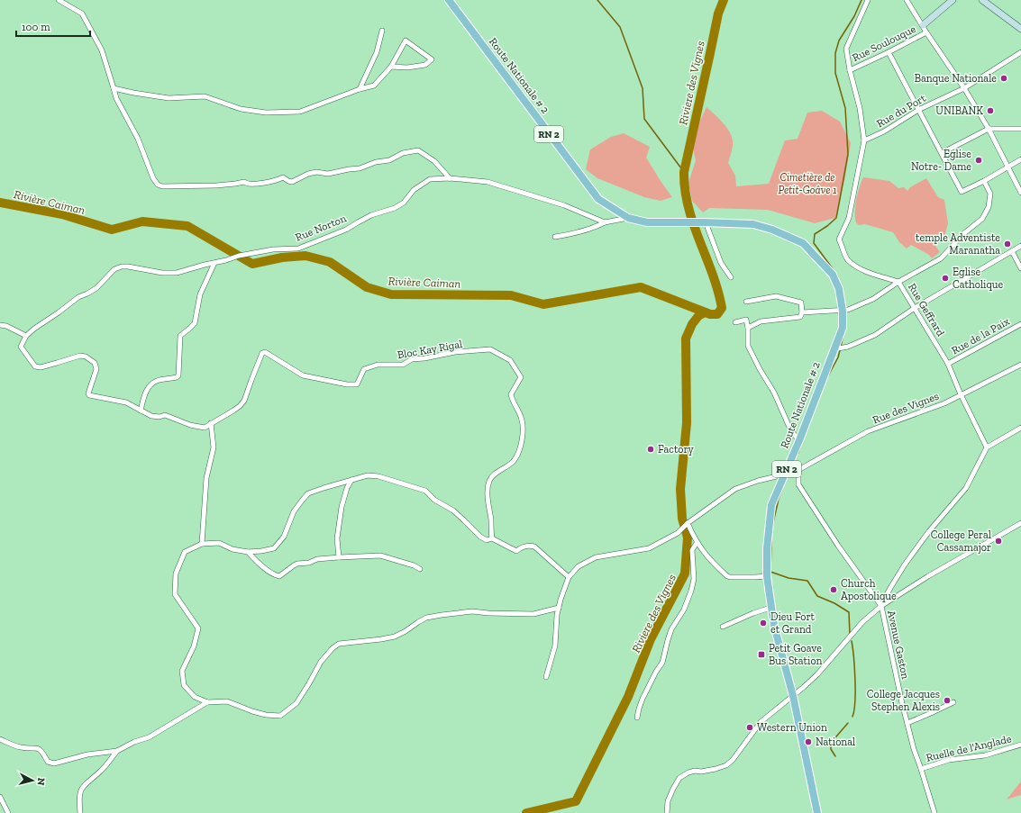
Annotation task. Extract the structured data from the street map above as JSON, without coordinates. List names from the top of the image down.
{
  "streets": {
    "main road": ["Route Nationale # 2", "RN 2"],
    "street": [
      "Rue Soulouque",
      "Rue du Port",
      "Rue Norton",
      "Rue Geffrard",
      "Rue de la Paix",
      "Bloc Kay Rigal",
      "Rue des Vignes",
      "Avenue Gaston",
      "Ruelle de l'Anglade"
    ]
  },
  "crossings": [
    ["Rue Soulouque", "Rue Geffrard"],
    ["Rue du Port", "Rue Geffrard"],
    ["Rue Geffrard", "Rue de la Paix"],
    ["Rue Geffrard", "Rue des Vignes"],
    ["Rue des Vignes", "Avenue Gaston"],
    ["Avenue Gaston", "Ruelle de l'Anglade"]
  ],
  "water": ["Riviere des Vignes", "Rivière Caiman"],
  "parks": ["Cimetière de Petit-Goâve 1"],
  "places": {
    "other": [
      "Banque Nationale",
      "UNIBANK",
      "Eglise Notre- Dame",
      "temple Adventiste Maranatha",
      "Eglise Catholique",
      "Factory",
      "College Peral Cassamajor",
      "Church Apostolique",
      "Dieu Fort et Grand",
      "College Jacques Stephen Alexis",
      "Western Union",
      "National"
    ],
    "transit": ["Petit Goave Bus Station"]
  },
  "scale_bar": "100 m",
  "north": "right"
}
